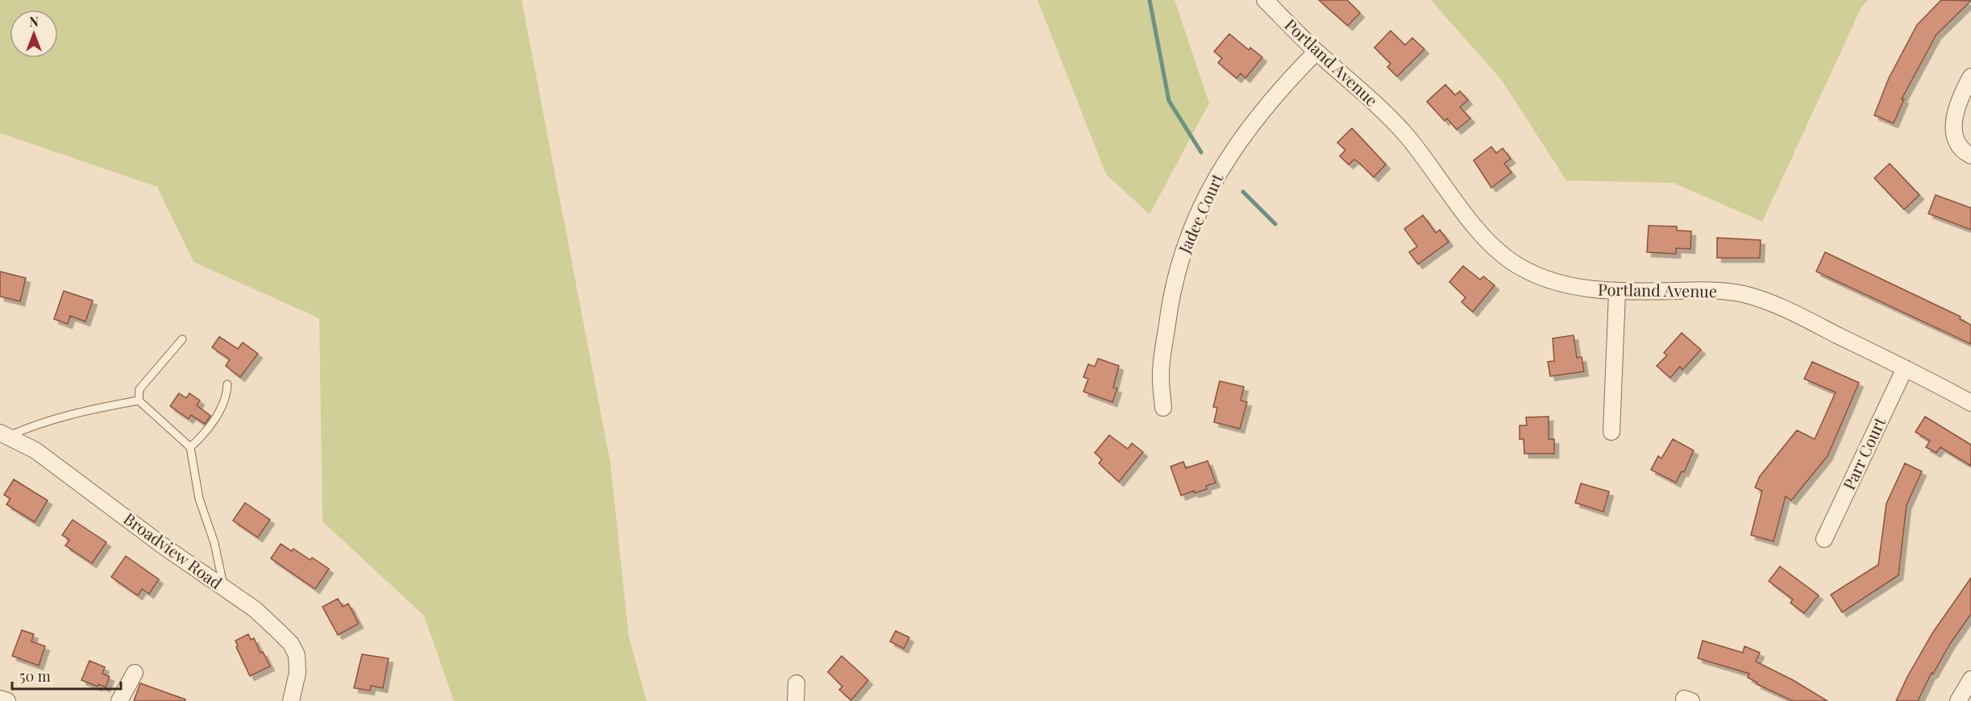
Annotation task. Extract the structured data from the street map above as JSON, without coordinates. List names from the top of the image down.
{
  "streets": {
    "street": [
      "Portland Avenue",
      "Jadee Court",
      "Parr Court",
      "Broadview Road"
    ]
  },
  "crossings": [
    ["Portland Avenue", "Jadee Court"],
    ["Portland Avenue", "Parr Court"]
  ],
  "scale_bar": "50 m",
  "north": "top"
}
